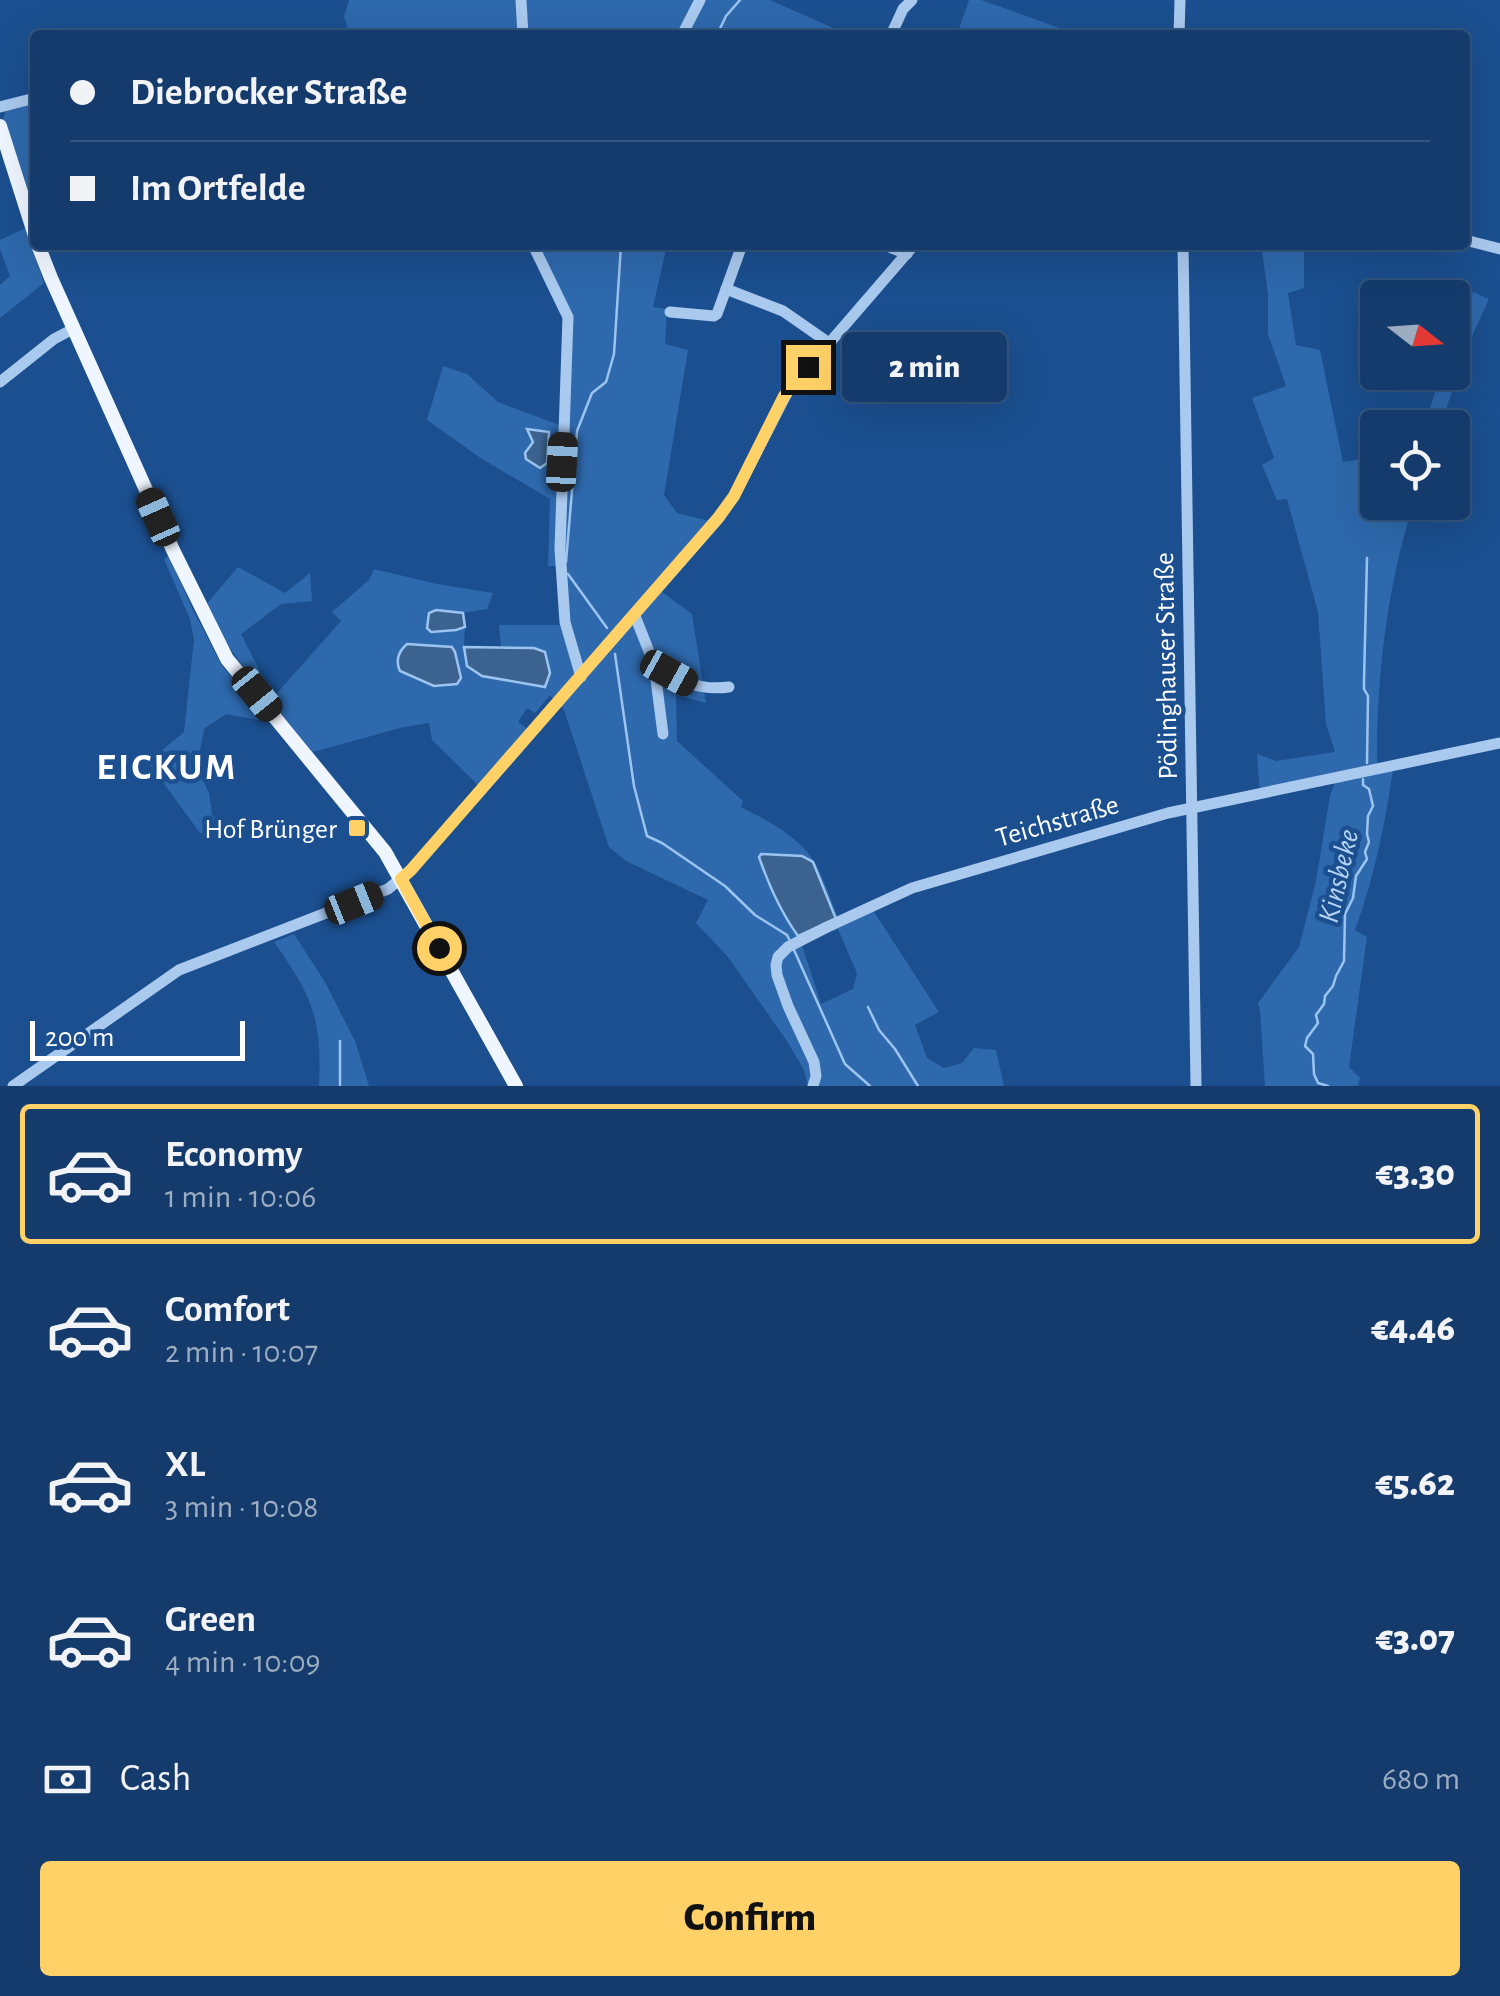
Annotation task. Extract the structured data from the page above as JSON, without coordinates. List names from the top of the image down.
{
  "streets": {
    "street": ["Pödinghauser Straße", "Teichstraße"]
  },
  "crossings": [
    ["Pödinghauser Straße", "Teichstraße"]
  ],
  "districts": ["EICKUM"],
  "water": ["Kinsbeke"],
  "places": {
    "transit": ["Hof Brünger"]
  },
  "scale_bar": "200 m",
  "north": "right",
  "page": {
    "banner": ["Diebrocker Straße", "Im Ortfelde"],
    "bubble": "2 min",
    "scale": "200 m",
    "list": [
      {
        "name": "Economy",
        "note": "1 min · 10:06",
        "value": "€3.30"
      },
      {
        "name": "Comfort",
        "note": "2 min · 10:07",
        "value": "€4.46"
      },
      {
        "name": "XL",
        "note": "3 min · 10:08",
        "value": "€5.62"
      },
      {
        "name": "Green",
        "note": "4 min · 10:09",
        "value": "€3.07"
      }
    ],
    "pay": ["Cash", "680 m"],
    "buttons": "Confirm"
  }
}
